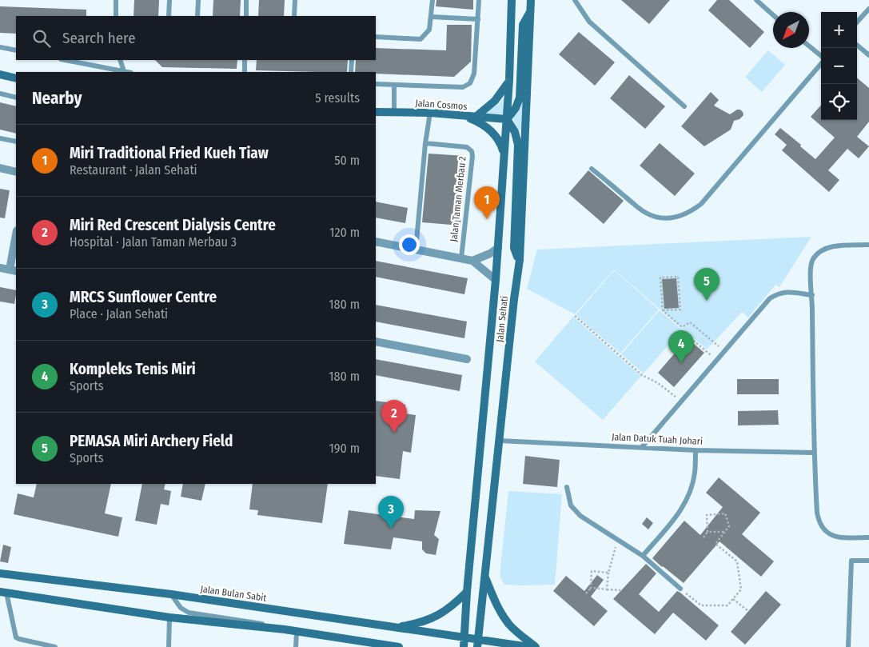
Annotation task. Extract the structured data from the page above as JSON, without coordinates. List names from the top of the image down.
{
  "streets": {
    "main road": ["Jalan Cosmos", "Jalan Sehati", "Jalan Bulan Sabit"],
    "lane": ["Jalan Taman Merbau 2", "Jalan Datuk Tuah Johari"]
  },
  "crossings": [
    ["Jalan Cosmos", "Jalan Sehati"],
    ["Jalan Sehati", "Jalan Datuk Tuah Johari"],
    ["Jalan Sehati", "Jalan Bulan Sabit"]
  ],
  "north": "bottom left",
  "page": {
    "map_buttons": ["+", "−"],
    "search": "Search here",
    "heading": ["Nearby", "5 results"],
    "list": [
      {
        "mark": "1",
        "name": "Miri Traditional Fried Kueh Tiaw",
        "note": "Restaurant · Jalan Sehati",
        "value": "50 m"
      },
      {
        "mark": "2",
        "name": "Miri Red Crescent Dialysis Centre",
        "note": "Hospital · Jalan Taman Merbau 3",
        "value": "120 m"
      },
      {
        "mark": "3",
        "name": "MRCS Sunflower Centre",
        "note": "Place · Jalan Sehati",
        "value": "180 m"
      },
      {
        "mark": "4",
        "name": "Kompleks Tenis Miri",
        "note": "Sports",
        "value": "180 m"
      },
      {
        "mark": "5",
        "name": "PEMASA Miri Archery Field",
        "note": "Sports",
        "value": "190 m"
      }
    ],
    "pins": [
      "1",
      "5",
      "4",
      "2",
      "3"
    ]
  }
}
